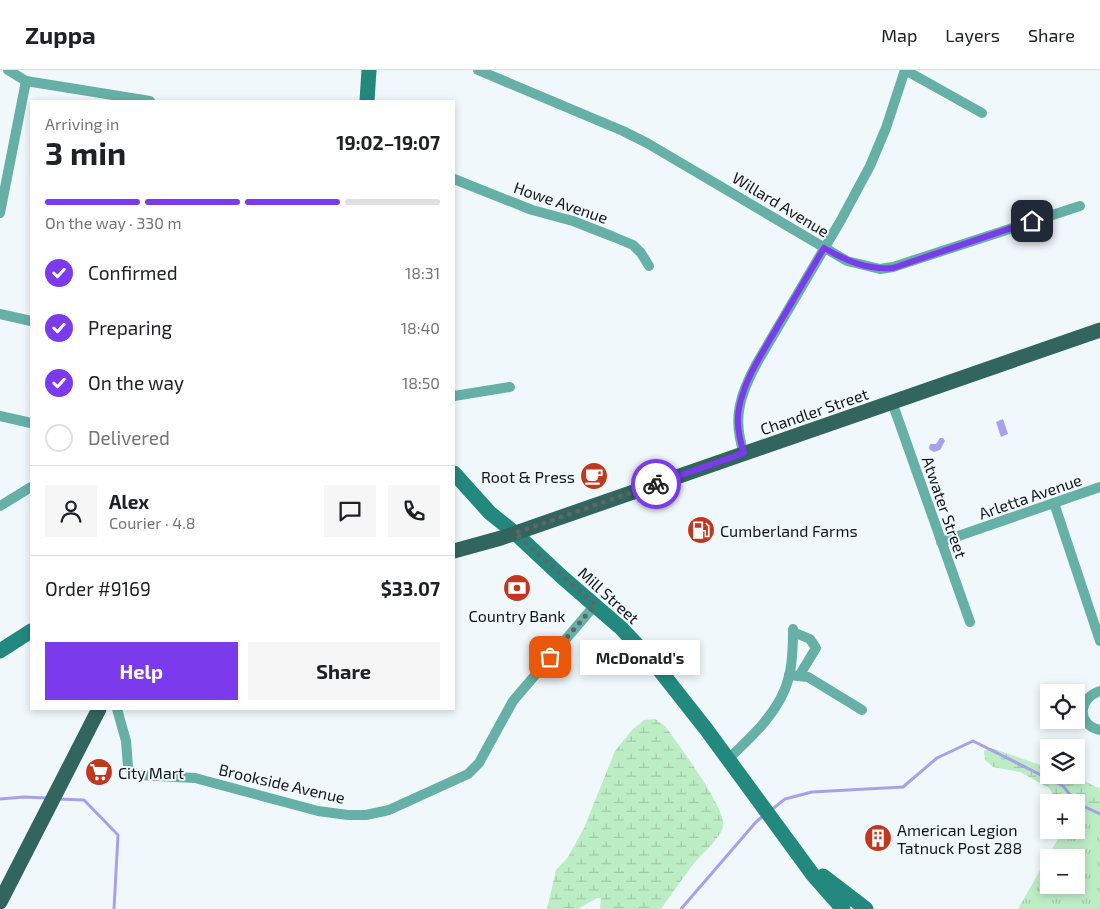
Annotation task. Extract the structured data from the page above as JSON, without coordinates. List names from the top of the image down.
{
  "streets": {
    "main road": ["Chandler Street", "Mill Street"],
    "street": [
      "Howe Avenue",
      "Willard Avenue",
      "Arletta Avenue",
      "Atwater Street",
      "Brookside Avenue"
    ]
  },
  "crossings": [
    ["Chandler Street", "Atwater Street"],
    ["Chandler Street", "Mill Street"],
    ["Arletta Avenue", "Atwater Street"],
    ["Mill Street", "Brookside Avenue"]
  ],
  "places": {
    "cafe": ["Root & Press"],
    "fuel station": ["Cumberland Farms"],
    "bank": ["Country Bank"],
    "other": ["McDonald's"],
    "supermarket": ["City Mart"],
    "building": ["American Legion Tatnuck Post 288"]
  },
  "page": {
    "header": "Zuppa",
    "nav": ["Map", "Layers", "Share"],
    "heading": ["3 min", "Arriving in", "19:02–19:07"],
    "panel": [
      "Alex",
      "Courier · 4.8",
      "Order #9169",
      "$33.07"
    ],
    "bar": "On the way · 330 m",
    "list": [
      ["Confirmed", "18:31"],
      ["Preparing", "18:40"],
      ["On the way", "18:50"],
      "Delivered"
    ],
    "buttons": ["Help", "Share"],
    "bubble": "McDonald's",
    "map_buttons": ["+", "−"]
  }
}
